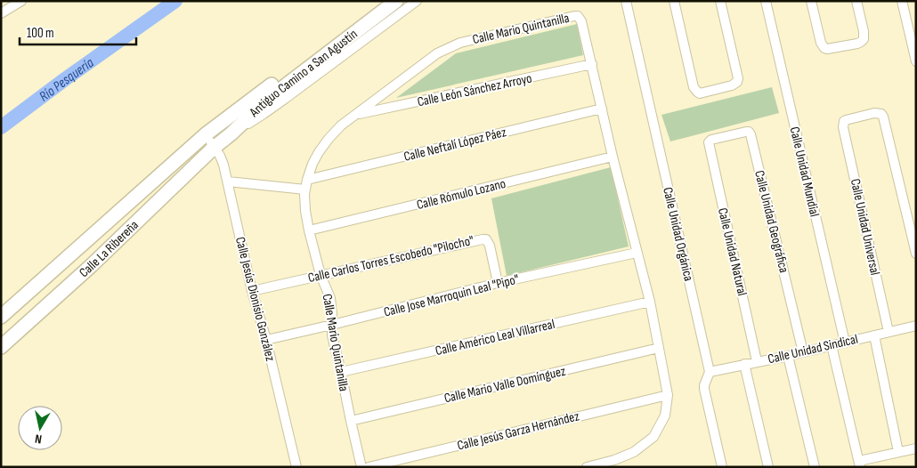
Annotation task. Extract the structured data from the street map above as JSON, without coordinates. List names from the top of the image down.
{
  "streets": {
    "street": [
      "Calle Mario Quintanilla",
      "Antiguo Camino a San Agustín",
      "Calle León Sánchez Arroyo",
      "Calle Neftalí López Páez",
      "Calle Unidad Mundial",
      "Calle Rómulo Lozano",
      "Calle Unidad Geográfica",
      "Calle Unidad Universal",
      "Calle Unidad Orgánica",
      "Calle La Ribereña",
      "Calle Unidad Natural",
      "Calle Carlos Torres Escobedo \"Pilocho\"",
      "Calle Jose Marroquin Leal \"Pipo\"",
      "Calle Jesús Dionisio González",
      "Calle Américo Leal Villarreal",
      "Calle Unidad Sindical",
      "Calle Mario Valle Domínguez",
      "Calle Jesús Garza Hernández"
    ]
  },
  "crossings": [
    ["Calle Mario Quintanilla", "Calle León Sánchez Arroyo"],
    ["Calle Mario Quintanilla", "Calle Neftalí López Páez"],
    ["Calle Mario Quintanilla", "Calle Rómulo Lozano"],
    ["Calle Mario Quintanilla", "Calle Carlos Torres Escobedo \"Pilocho\""],
    ["Calle Mario Quintanilla", "Calle Jose Marroquin Leal \"Pipo\""],
    ["Calle Mario Quintanilla", "Calle Américo Leal Villarreal"],
    ["Calle Mario Quintanilla", "Calle Mario Valle Domínguez"],
    ["Calle Mario Quintanilla", "Calle Jesús Garza Hernández"],
    ["Antiguo Camino a San Agustín", "Calle La Ribereña"],
    ["Antiguo Camino a San Agustín", "Calle Jesús Dionisio González"],
    ["Calle Unidad Mundial", "Calle Unidad Sindical"],
    ["Calle Unidad Geográfica", "Calle Unidad Natural"],
    ["Calle Unidad Geográfica", "Calle Unidad Sindical"],
    ["Calle Unidad Universal", "Calle Unidad Sindical"],
    ["Calle Unidad Orgánica", "Calle Unidad Sindical"],
    ["Calle La Ribereña", "Calle Jesús Dionisio González"],
    ["Calle Unidad Natural", "Calle Unidad Sindical"],
    ["Calle Carlos Torres Escobedo \"Pilocho\"", "Calle Jose Marroquin Leal \"Pipo\""],
    ["Calle Carlos Torres Escobedo \"Pilocho\"", "Calle Jesús Dionisio González"],
    ["Calle Jose Marroquin Leal \"Pipo\"", "Calle Jesús Dionisio González"]
  ],
  "water": ["Río Pesquería"],
  "scale_bar": "100 m",
  "north": "bottom"
}
